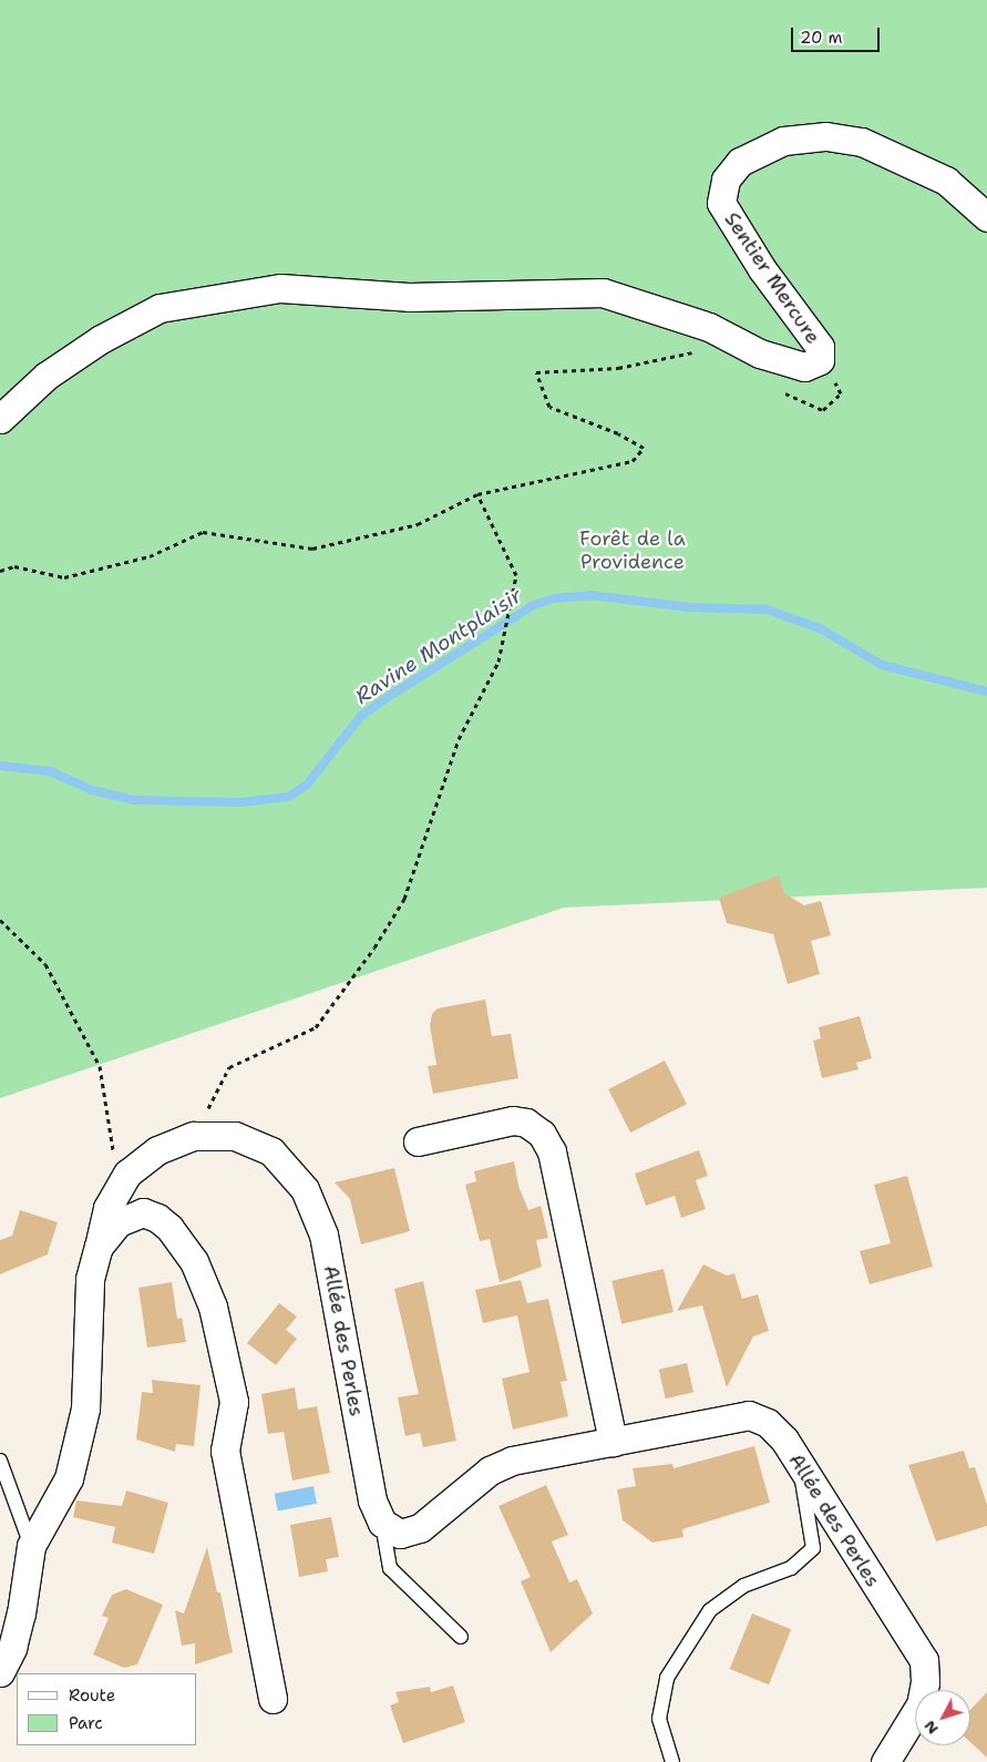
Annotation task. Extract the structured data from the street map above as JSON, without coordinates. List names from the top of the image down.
{
  "streets": {
    "street": ["Sentier Mercure", "Allée des Perles"]
  },
  "water": ["Ravine Montplaisir"],
  "parks": ["Forêt de la Providence"],
  "legend": ["Route", "Parc"],
  "scale_bar": "20 m",
  "north": "bottom left"
}
